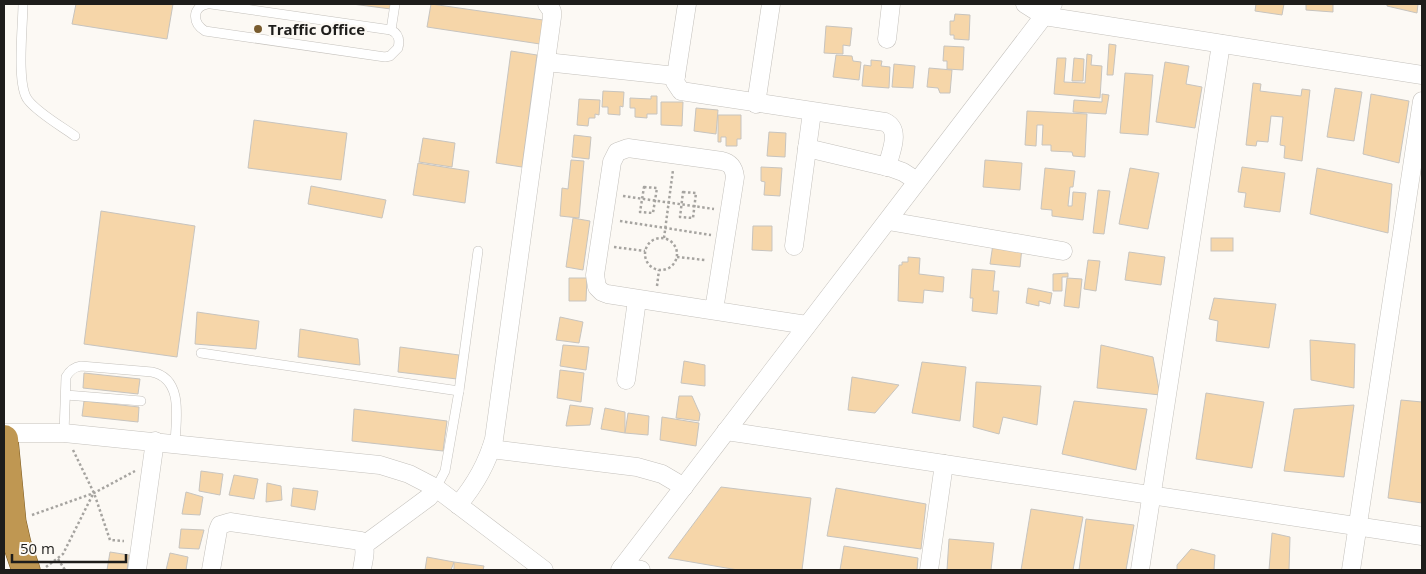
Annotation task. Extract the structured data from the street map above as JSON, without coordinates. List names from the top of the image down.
{
  "places": ["Traffic Office"],
  "scale_bar": "50 m"
}
